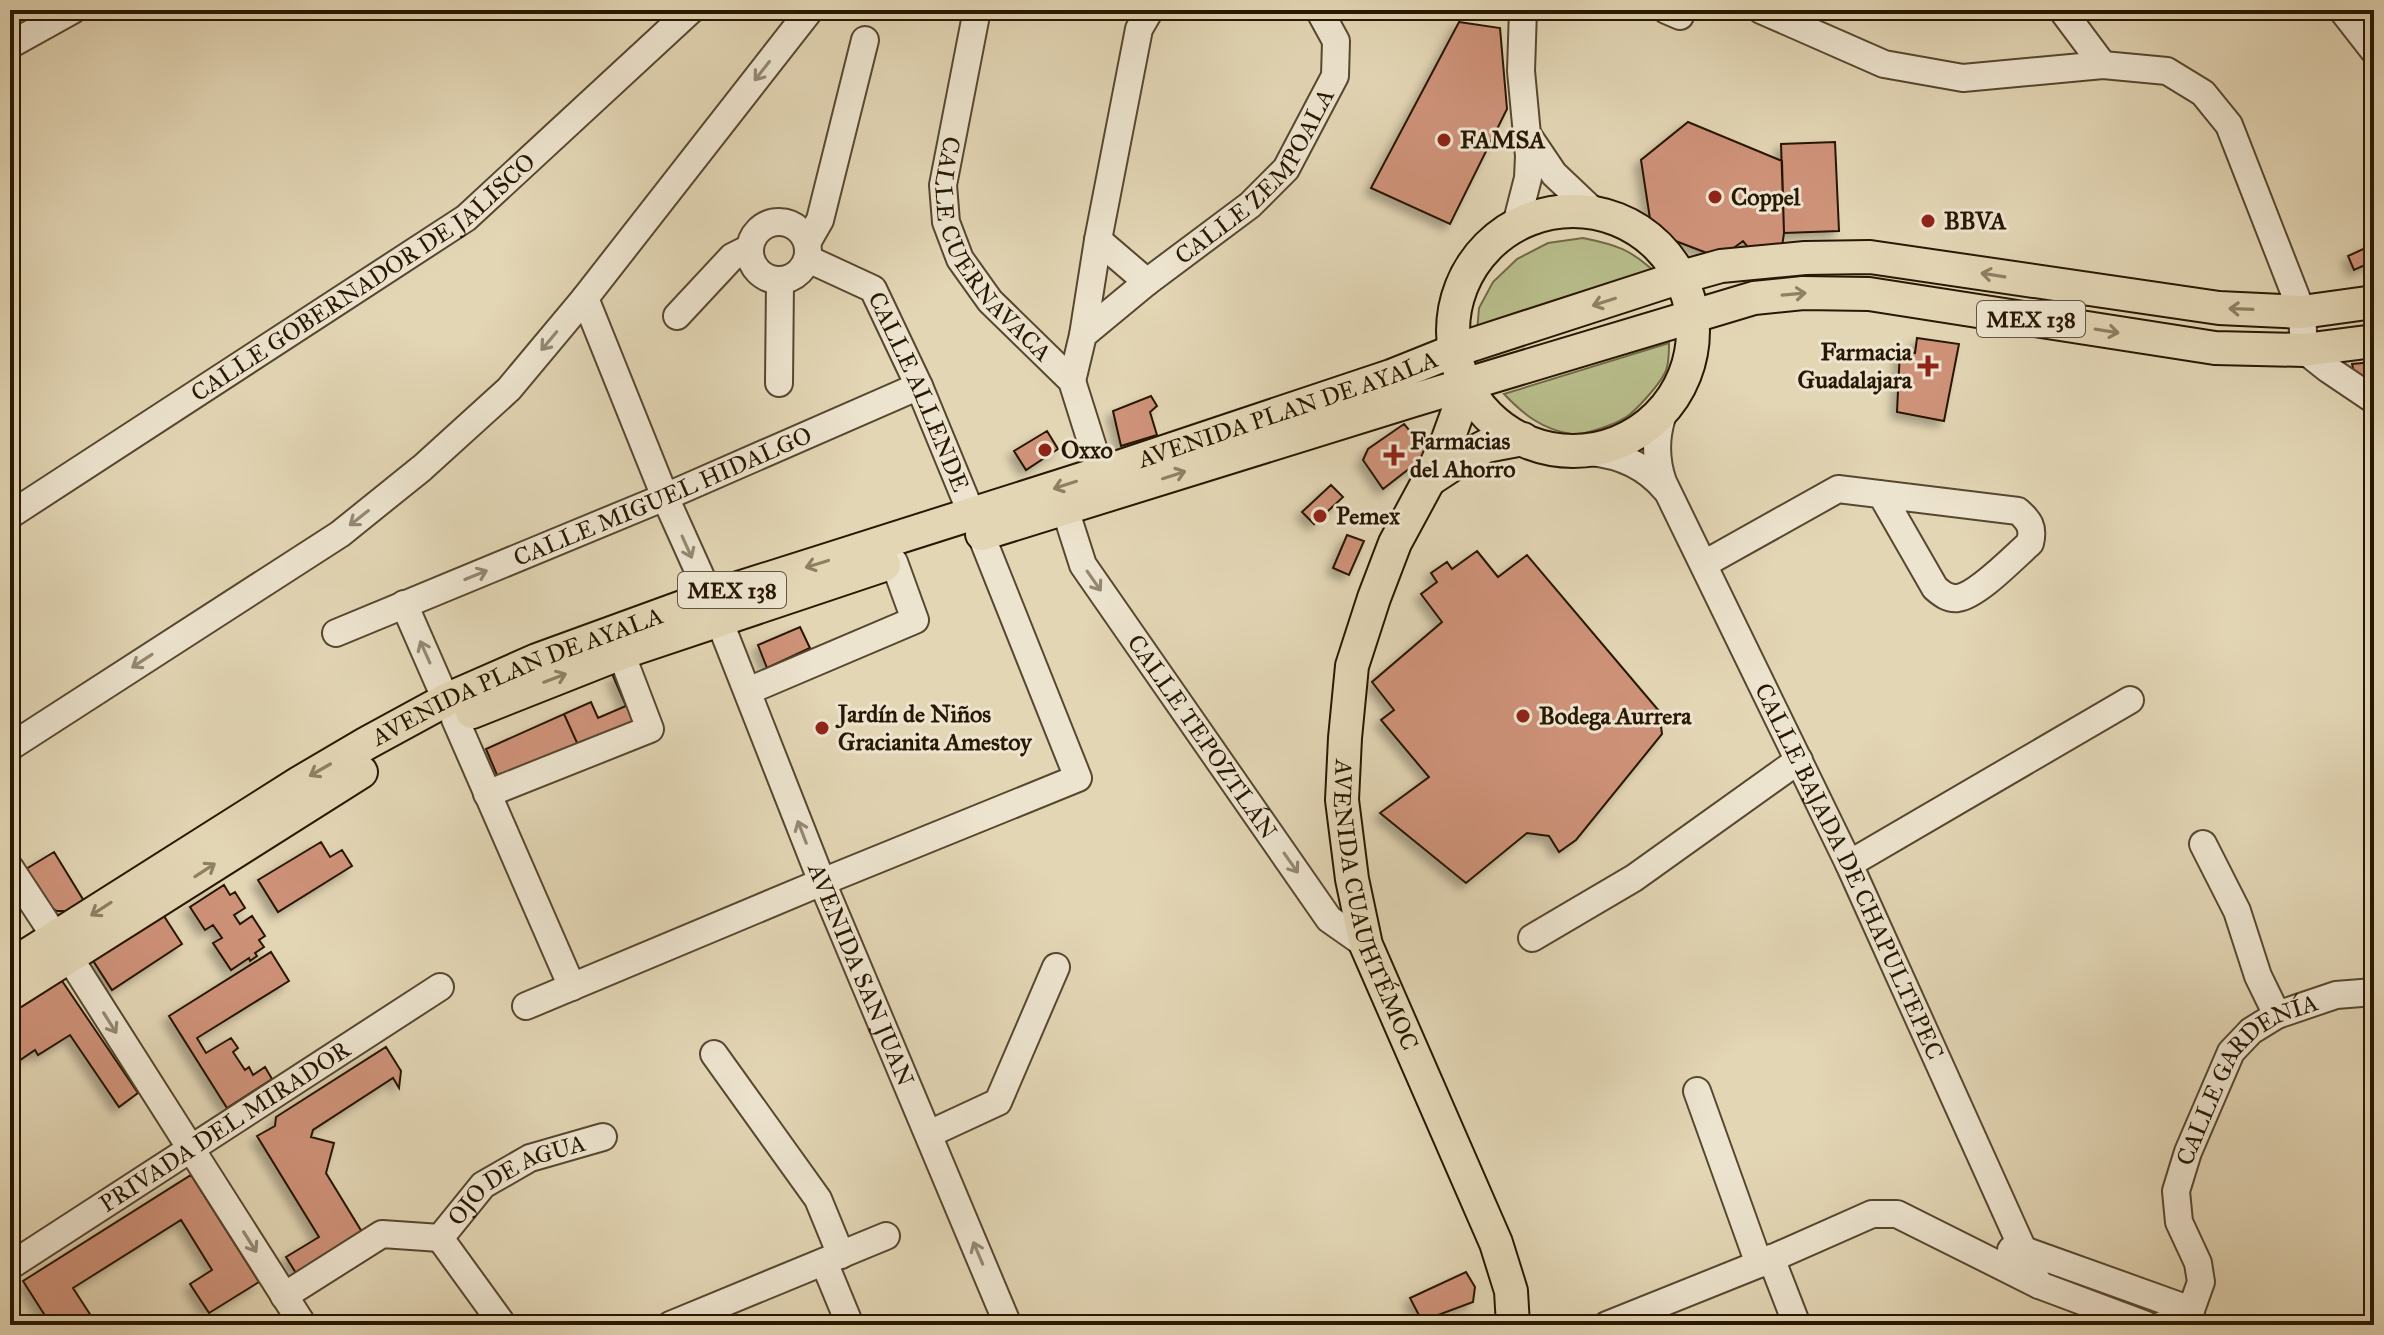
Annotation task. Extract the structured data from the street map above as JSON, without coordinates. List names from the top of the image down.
{
  "streets": {
    "main road": ["MEX 138", "AVENIDA PLAN DE AYALA", "AVENIDA CUAUHTÉMOC"],
    "street": [
      "CALLE ZEMPOALA",
      "CALLE CUERNAVACA",
      "CALLE GOBERNADOR DE JALISCO",
      "CALLE ALLENDE",
      "CALLE MIGUEL HIDALGO",
      "CALLE TEPOZTLÁN",
      "CALLE BAJADA DE CHAPULTEPEC",
      "AVENIDA SAN JUAN",
      "CALLE GARDENÍA",
      "PRIVADA DEL MIRADOR",
      "OJO DE AGUA"
    ]
  },
  "crossings": [
    ["CALLE CUERNAVACA", "AVENIDA PLAN DE AYALA"],
    ["CALLE ALLENDE", "AVENIDA PLAN DE AYALA"],
    ["CALLE ALLENDE", "CALLE MIGUEL HIDALGO"],
    ["CALLE ALLENDE", "AVENIDA SAN JUAN"],
    ["AVENIDA PLAN DE AYALA", "CALLE TEPOZTLÁN"],
    ["AVENIDA PLAN DE AYALA", "AVENIDA CUAUHTÉMOC"],
    ["AVENIDA PLAN DE AYALA", "AVENIDA SAN JUAN"],
    ["CALLE MIGUEL HIDALGO", "AVENIDA SAN JUAN"],
    ["CALLE TEPOZTLÁN", "AVENIDA CUAUHTÉMOC"]
  ],
  "one_way": ["CALLE TEPOZTLÁN"],
  "places": {
    "other": [
      "FAMSA",
      "Coppel",
      "BBVA",
      "Oxxo",
      "Pemex",
      "Bodega Aurrera",
      "Jardín de Niños Gracianita Amestoy"
    ],
    "health": ["Farmacia Guadalajara", "Farmacias del Ahorro"]
  }
}
